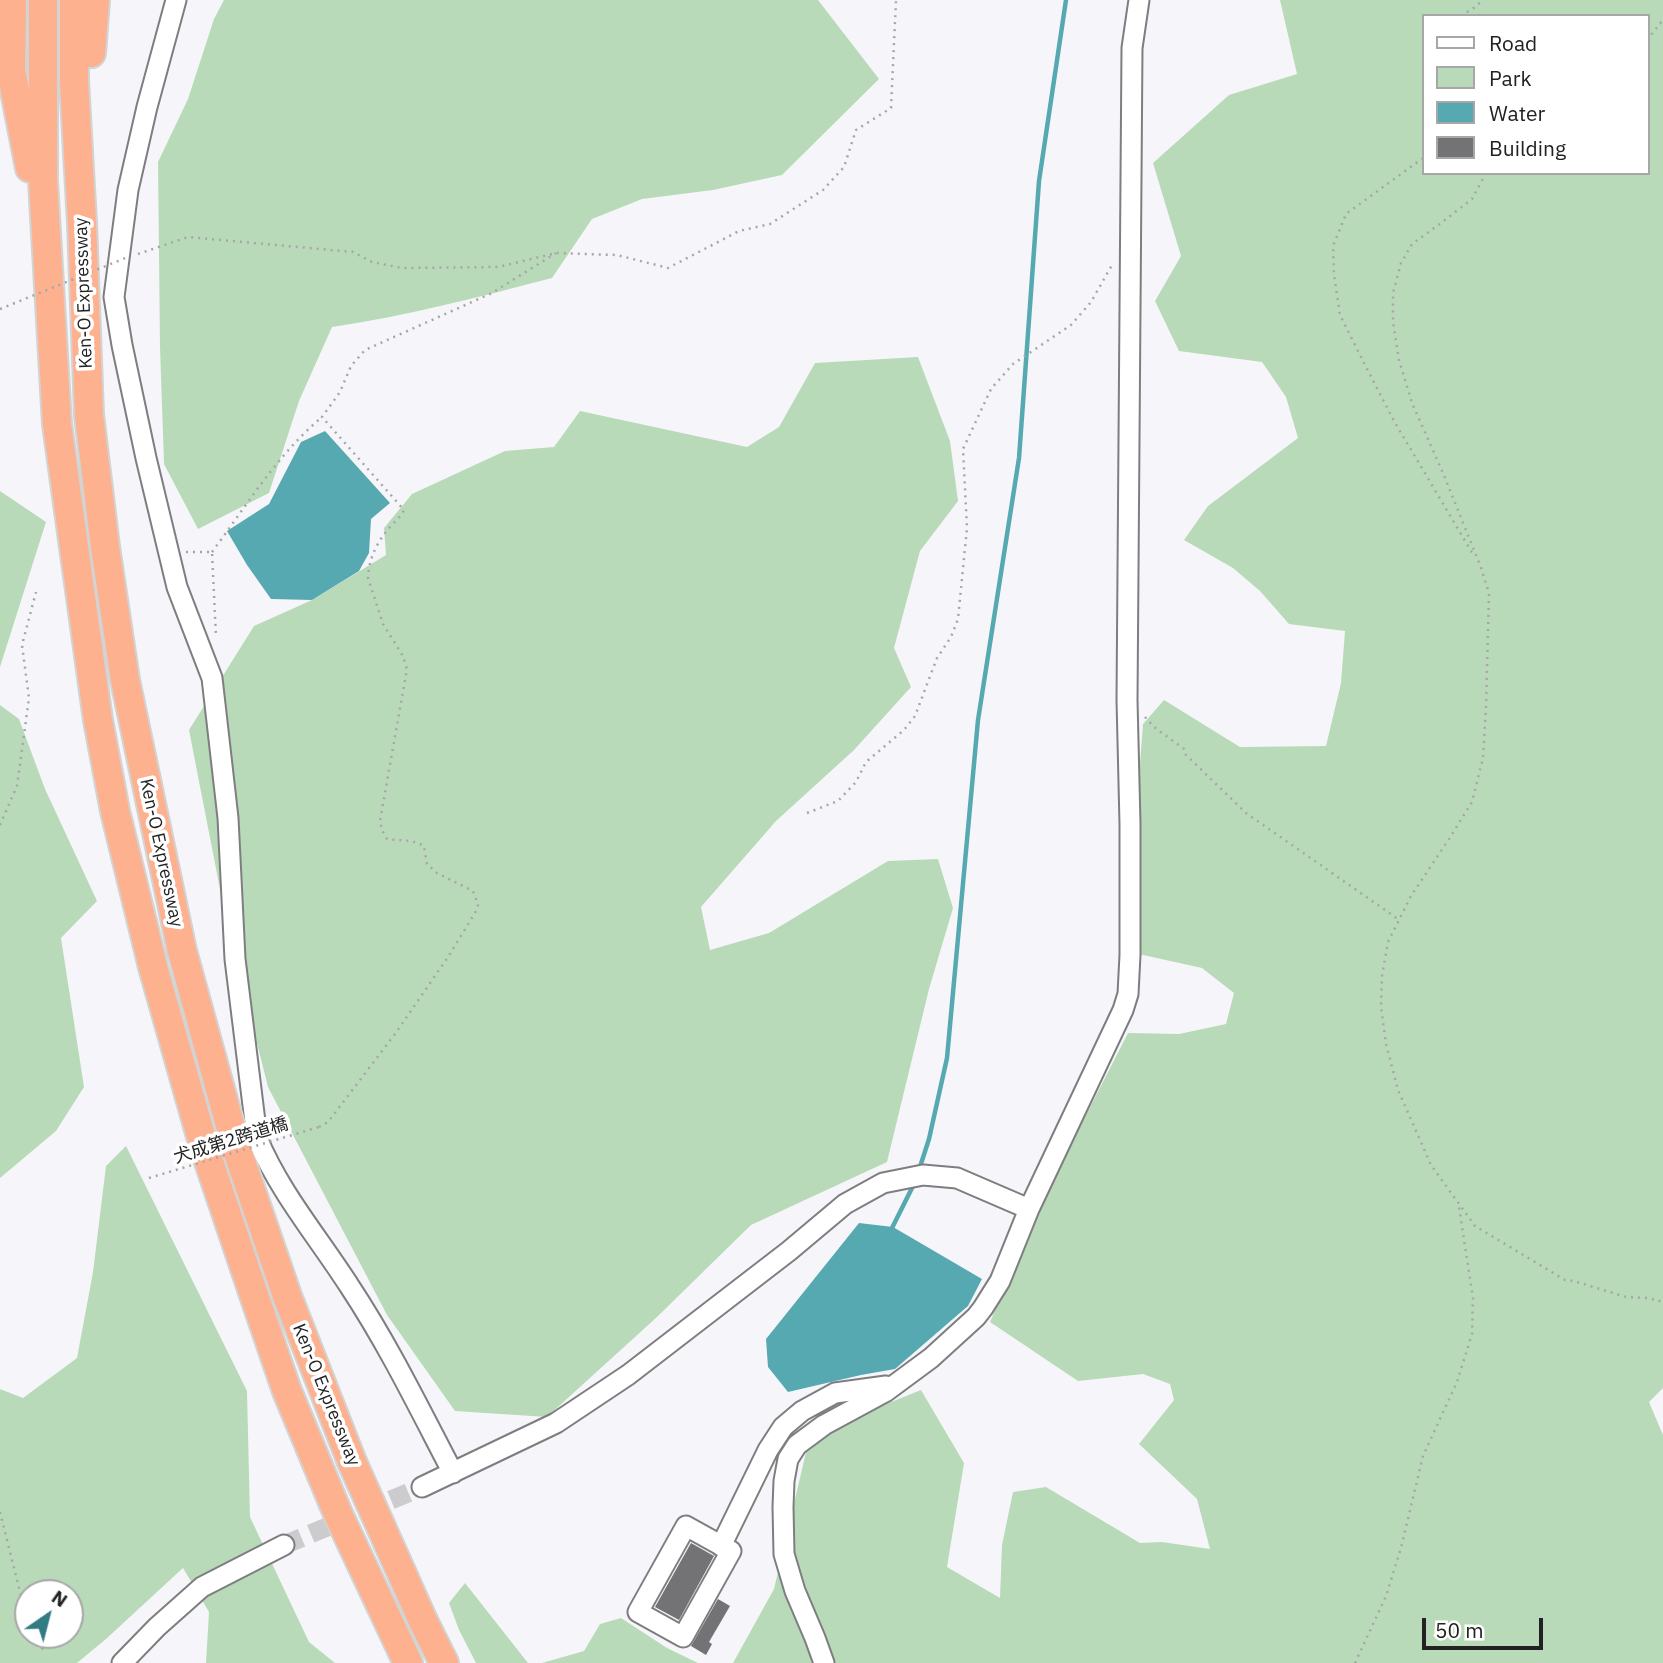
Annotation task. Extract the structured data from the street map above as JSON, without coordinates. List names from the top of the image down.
{
  "streets": {
    "highway": ["Ken-O Expressway"],
    "path": ["犬成第2跨道橋"]
  },
  "legend": [
    "Road",
    "Park",
    "Water",
    "Building"
  ],
  "scale_bar": "50 m",
  "north": "top right"
}
